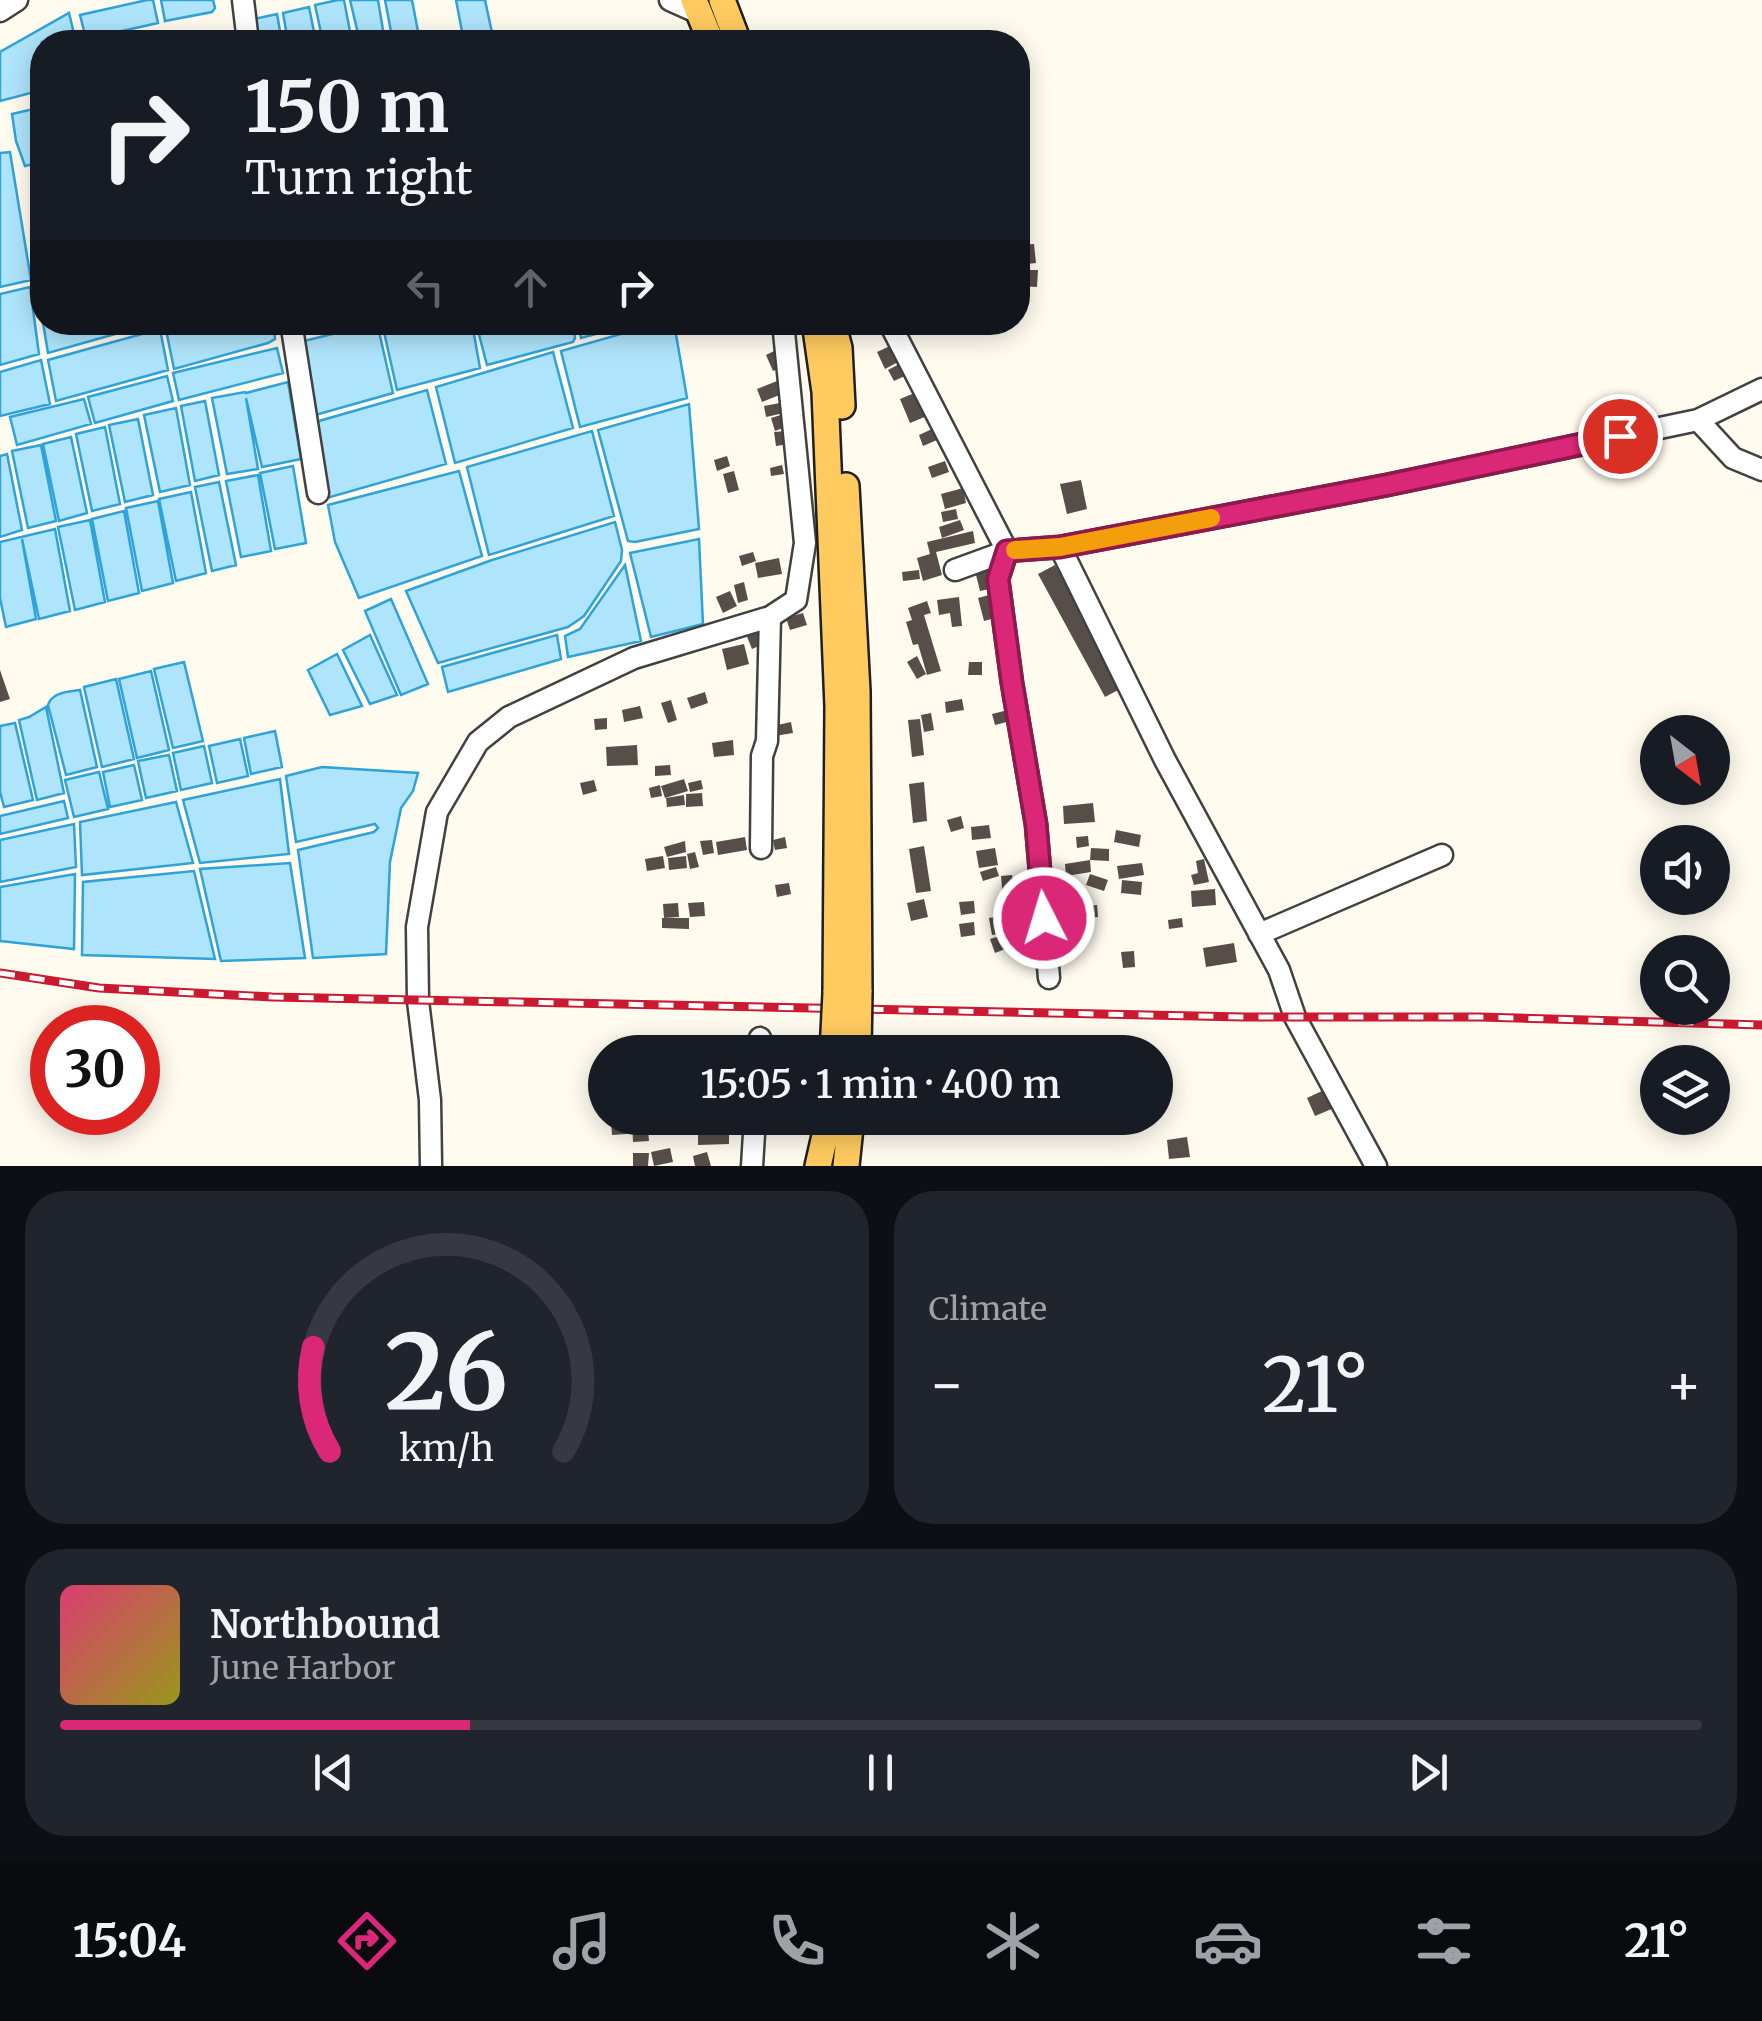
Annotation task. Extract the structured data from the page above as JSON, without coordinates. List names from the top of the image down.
{
  "north": "bottom right",
  "page": {
    "turn": ["150 m", "Turn right"],
    "limit": "30",
    "trip": "15:05 · 1 min · 400 m",
    "tile": "Climate",
    "heat": ["−", "21°", "+"],
    "song": ["Northbound", "June Harbor"],
    "tabs": ["15:04", "21°"],
    "gauge": ["26", "km/h"]
  }
}
